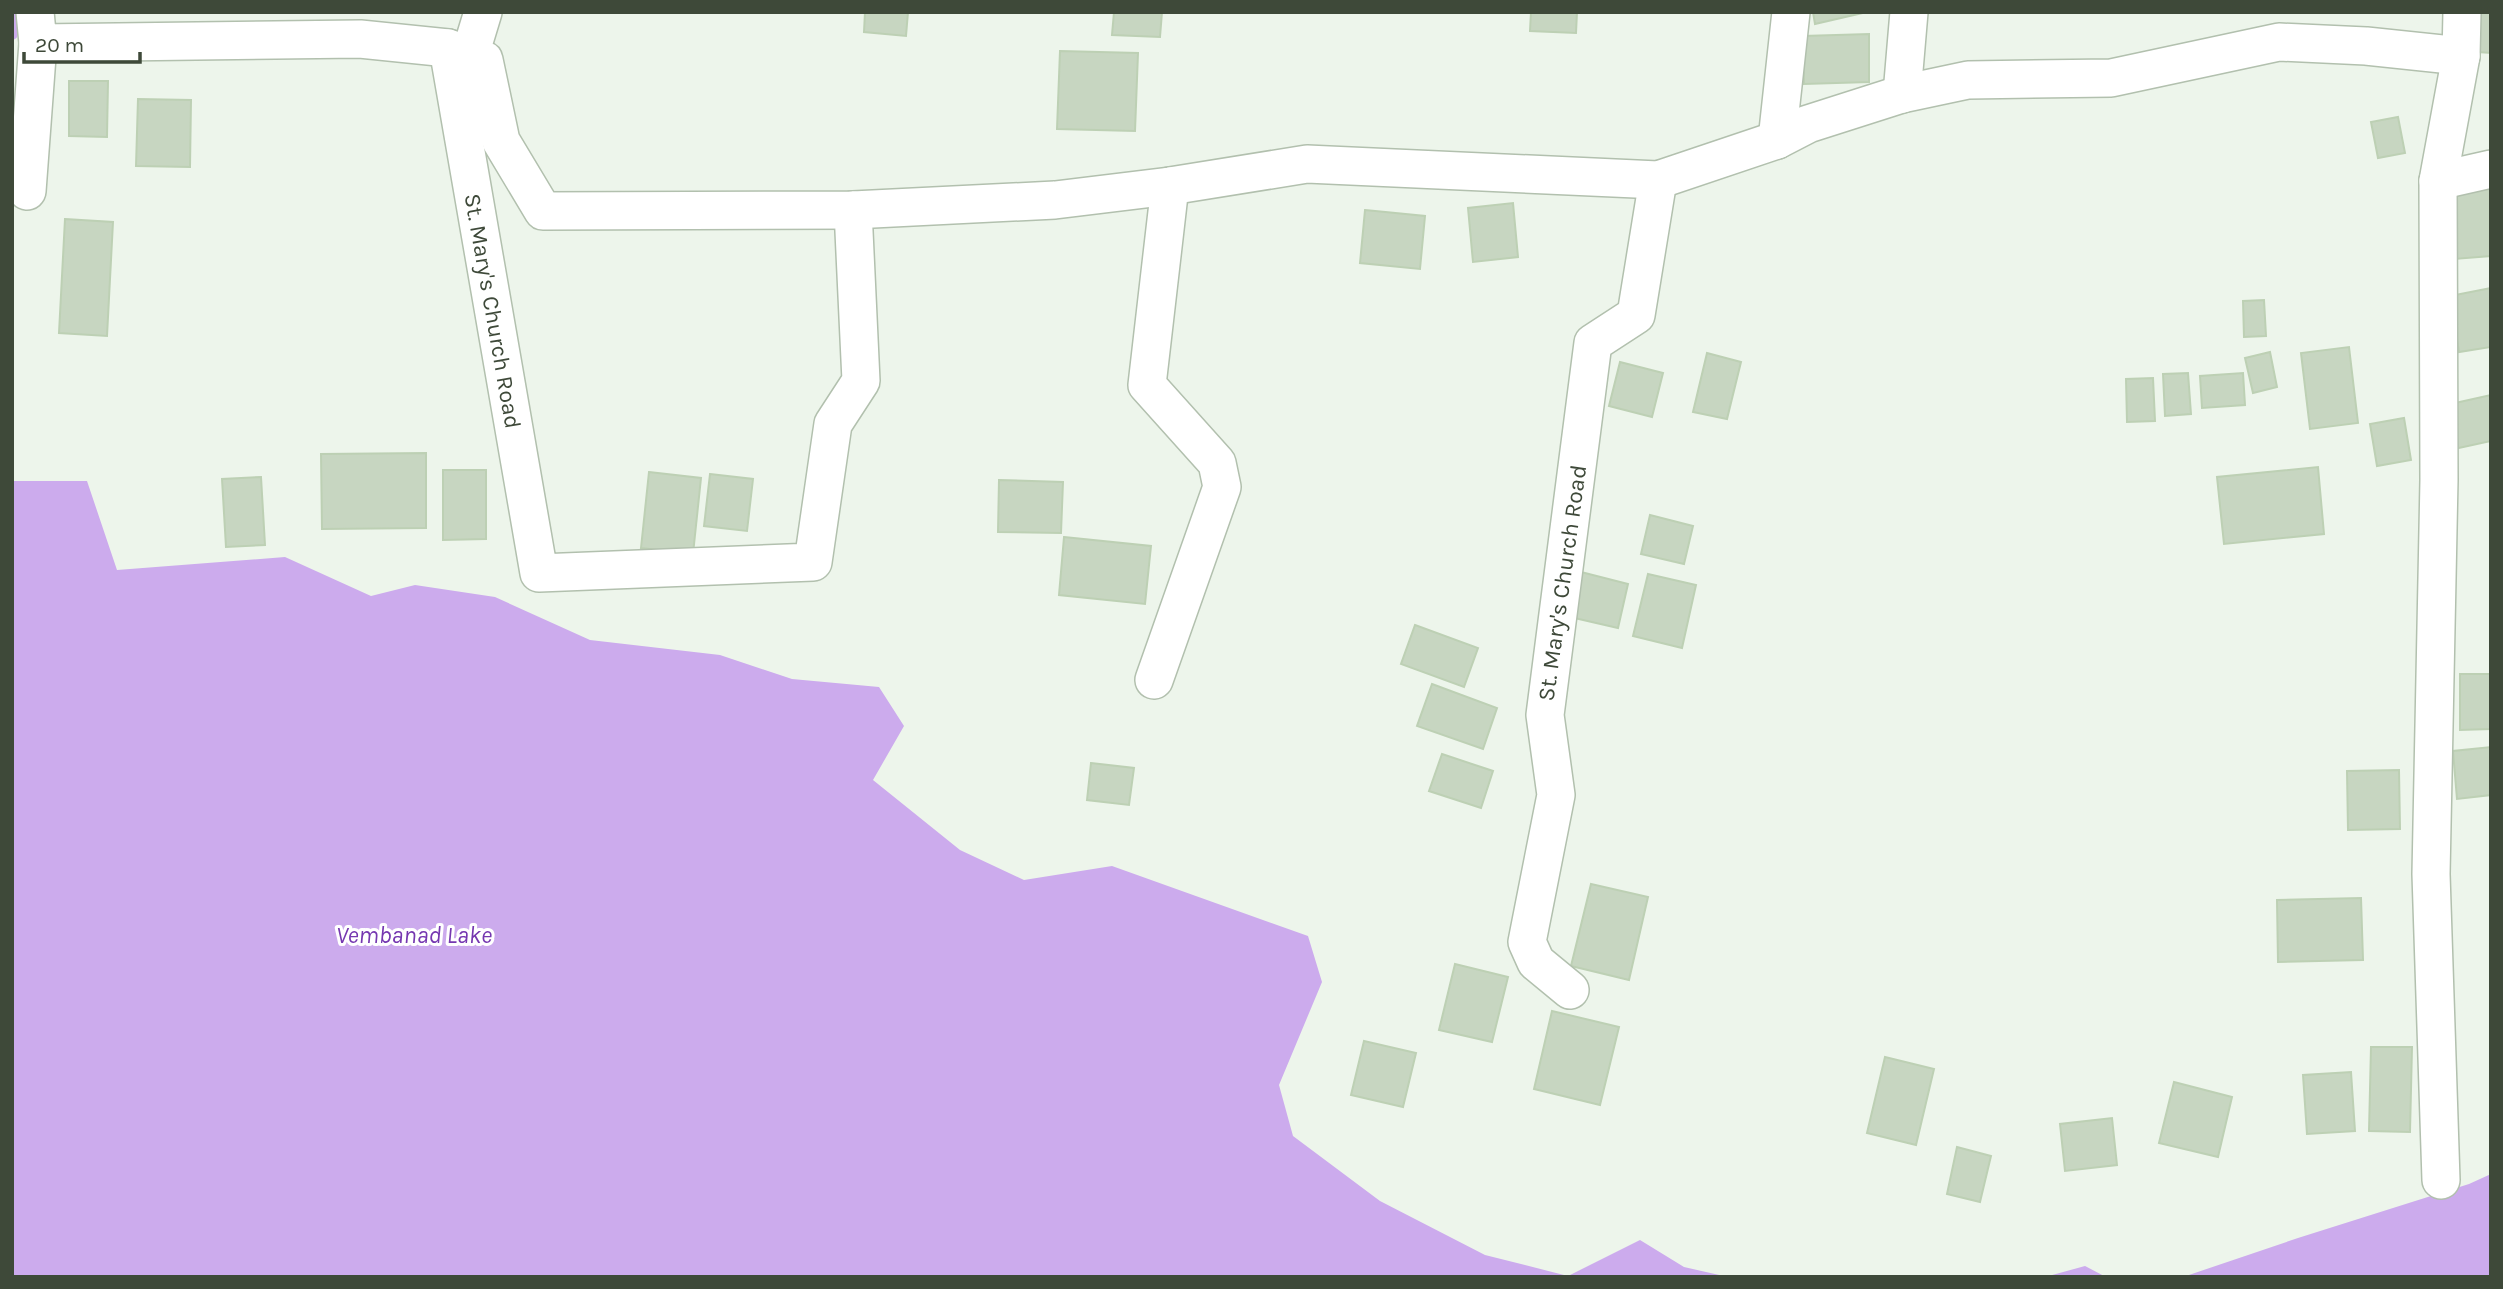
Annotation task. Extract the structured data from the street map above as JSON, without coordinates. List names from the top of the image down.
{
  "streets": {
    "street": ["St. Mary's Church Road"]
  },
  "water": ["Vembanad Lake"],
  "scale_bar": "20 m"
}
